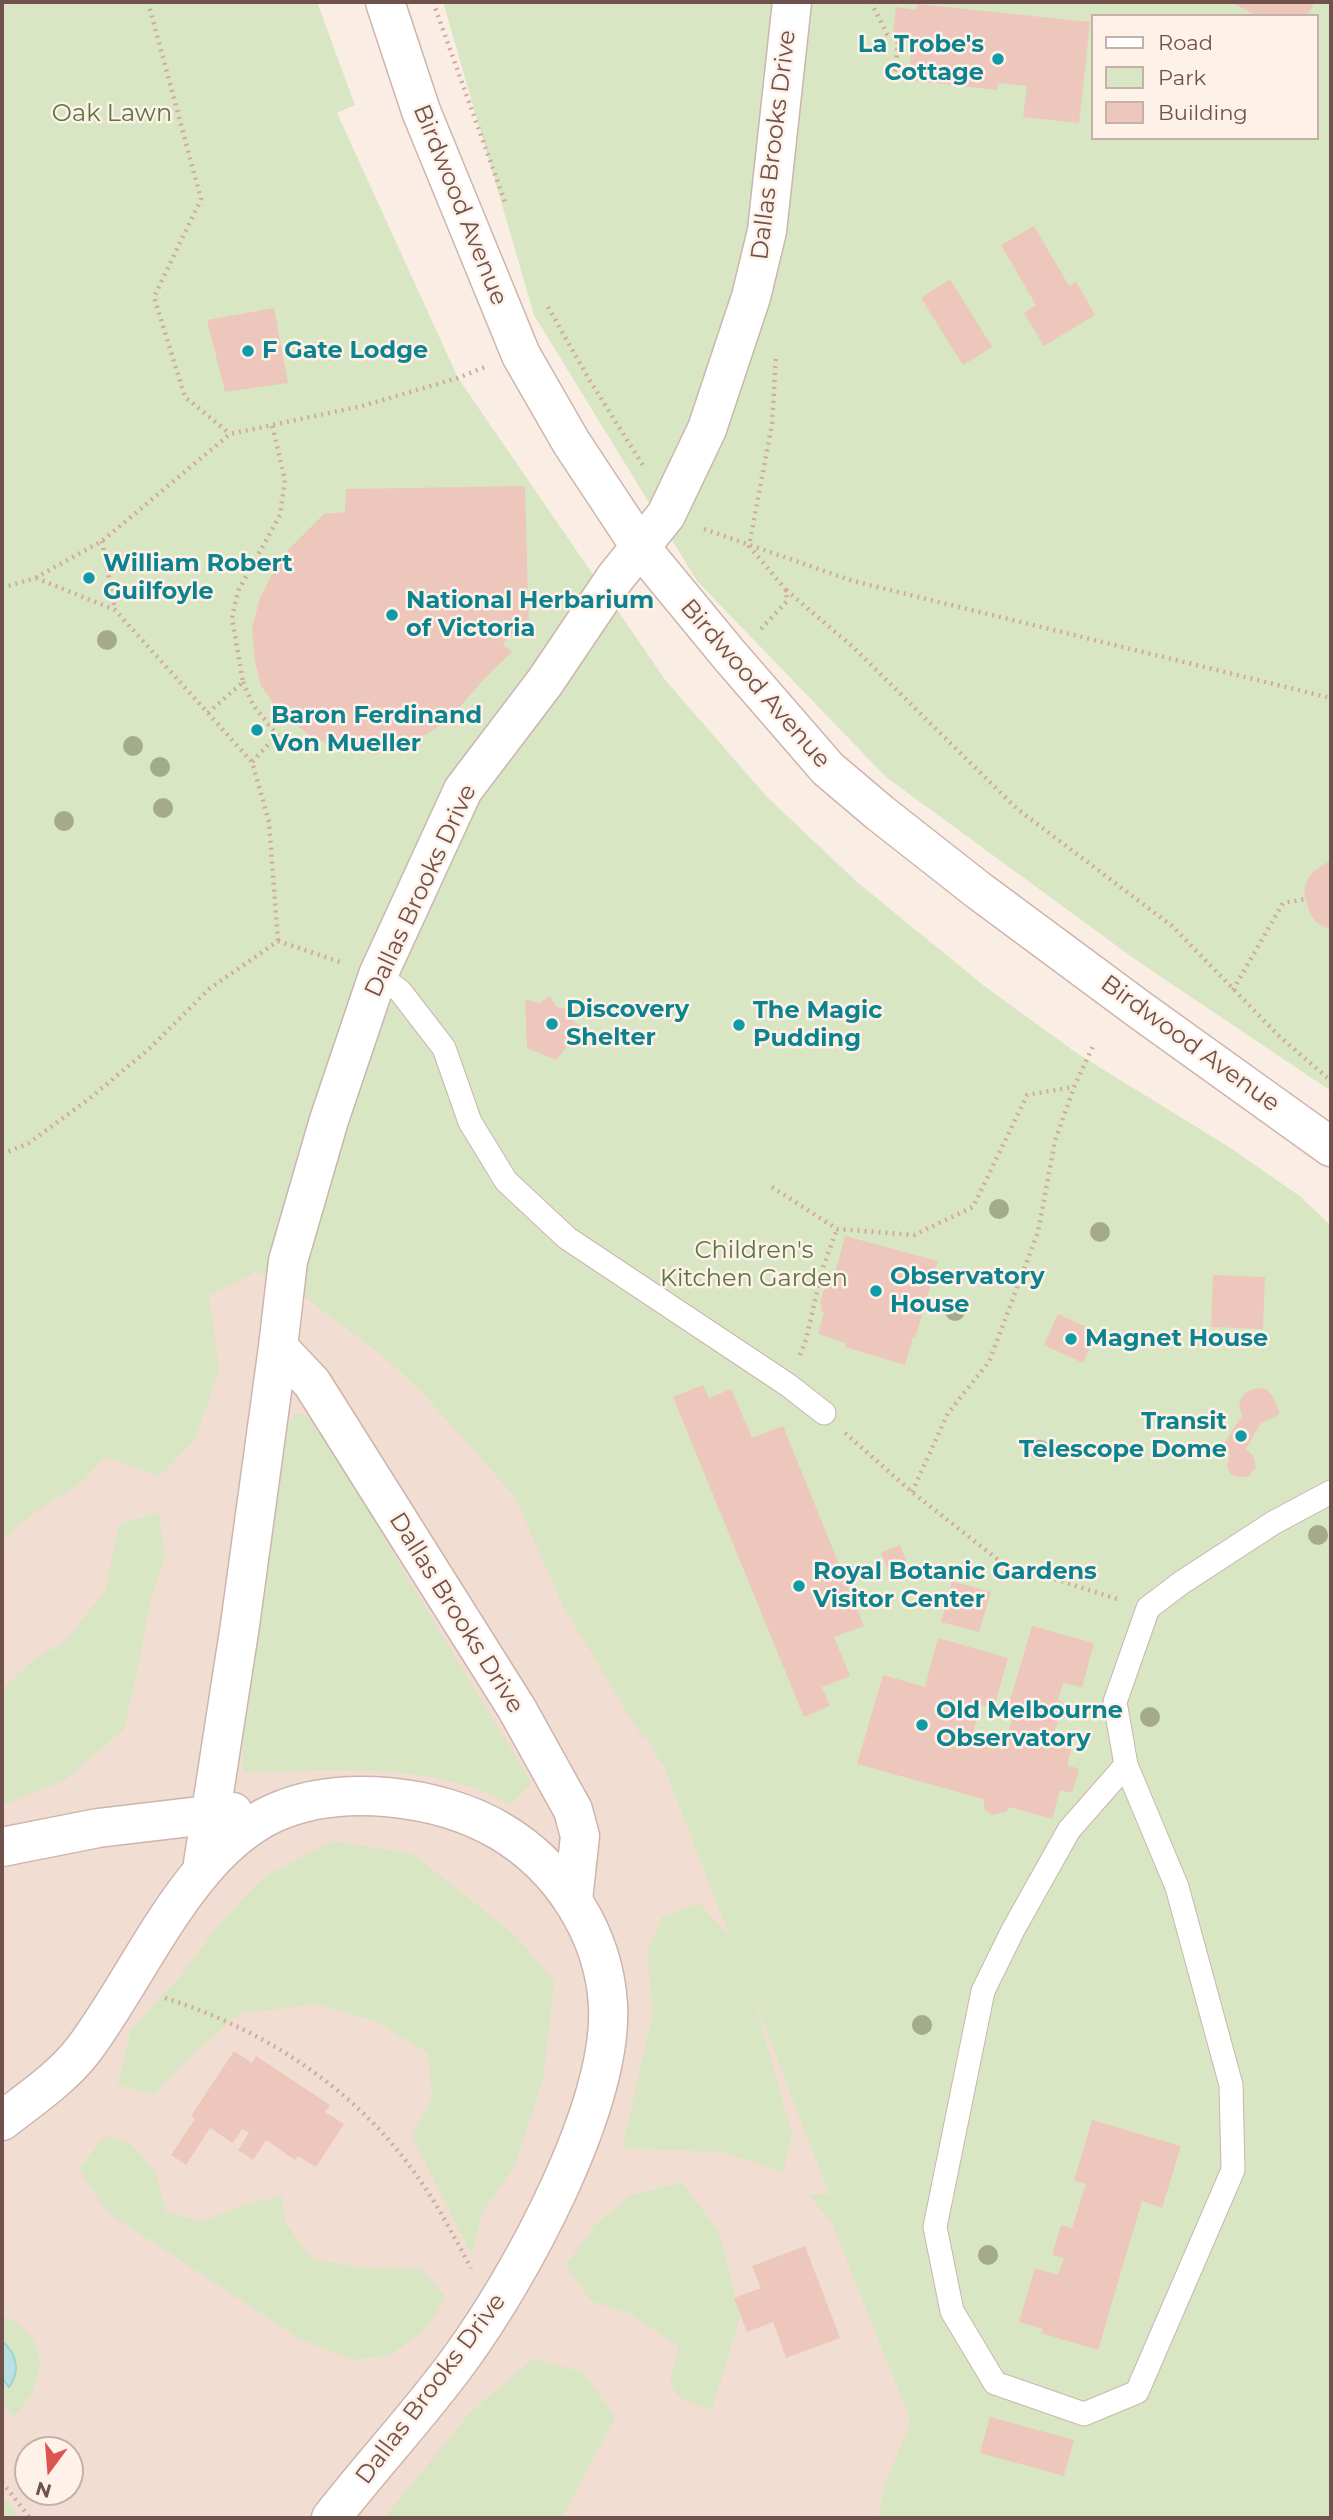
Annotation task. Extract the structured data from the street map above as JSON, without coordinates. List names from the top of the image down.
{
  "streets": {
    "street": ["Dallas Brooks Drive", "Birdwood Avenue"]
  },
  "crossings": [
    ["Dallas Brooks Drive", "Birdwood Avenue"]
  ],
  "parks": ["Oak Lawn", "Children's Kitchen Garden"],
  "places": [
    "La Trobe's Cottage",
    "F Gate Lodge",
    "William Robert Guilfoyle",
    "National Herbarium of Victoria",
    "Baron Ferdinand Von Mueller",
    "Discovery Shelter",
    "The Magic Pudding",
    "Observatory House",
    "Magnet House",
    "Transit Telescope Dome",
    "Royal Botanic Gardens Visitor Center",
    "Old Melbourne Observatory"
  ],
  "legend": ["Road", "Park", "Building"],
  "north": "bottom"
}
